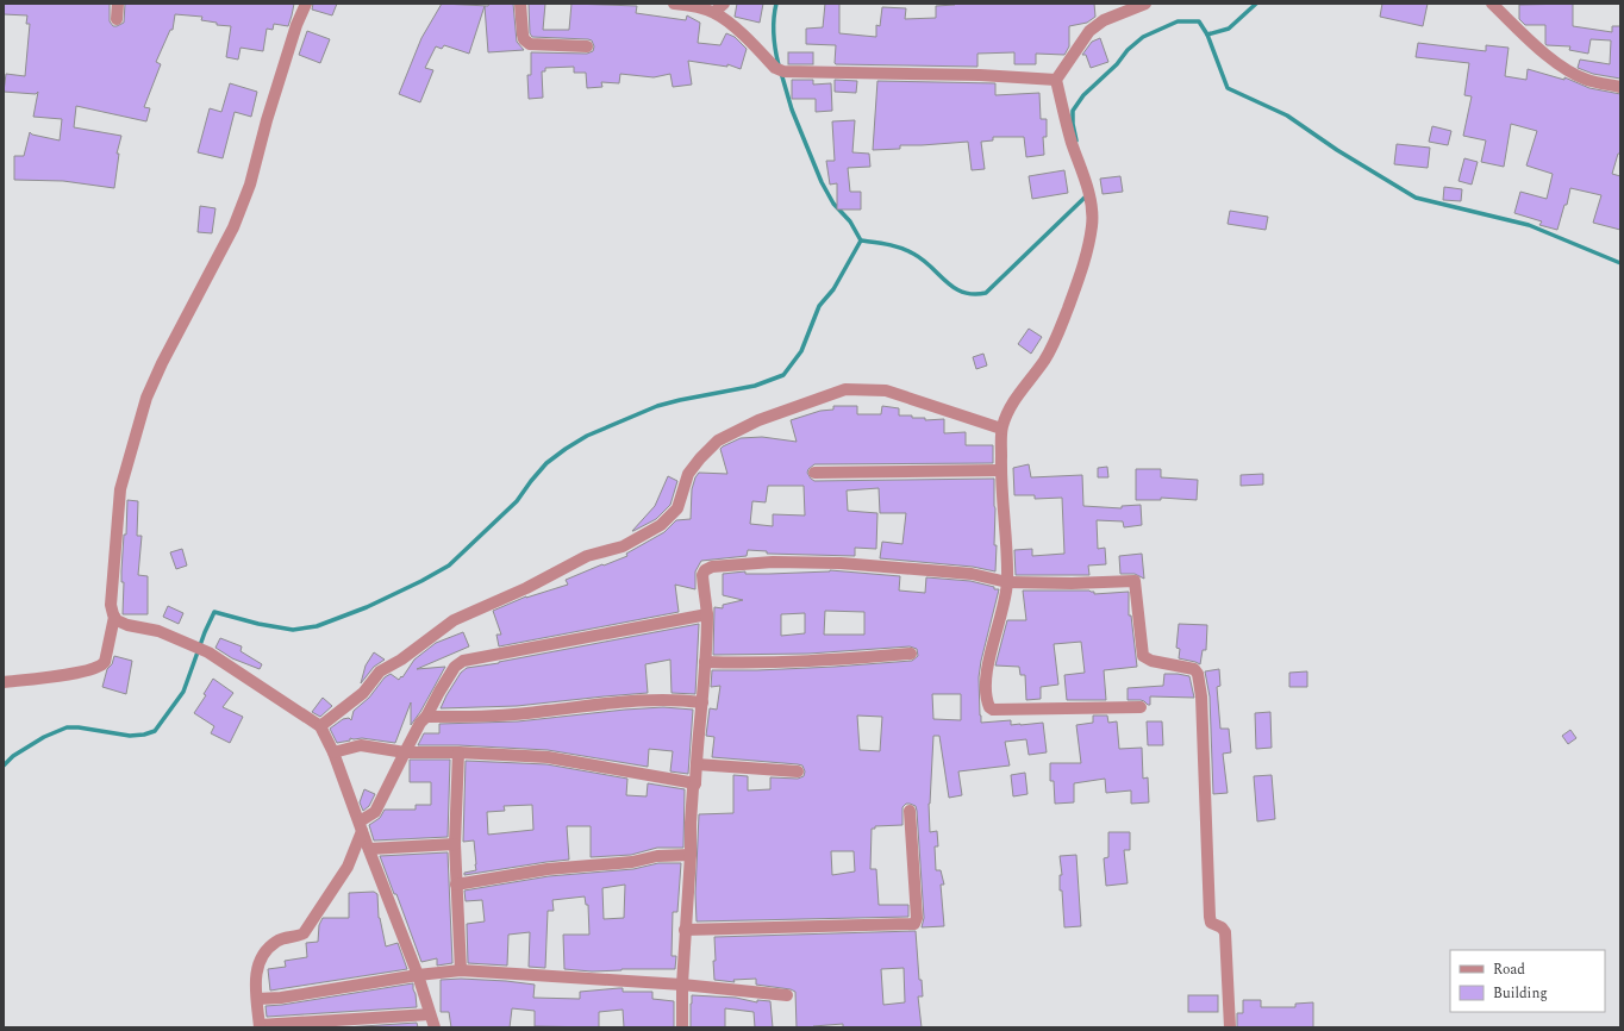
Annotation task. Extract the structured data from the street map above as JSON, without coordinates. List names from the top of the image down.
{
  "legend": ["Road", "Building"]
}
